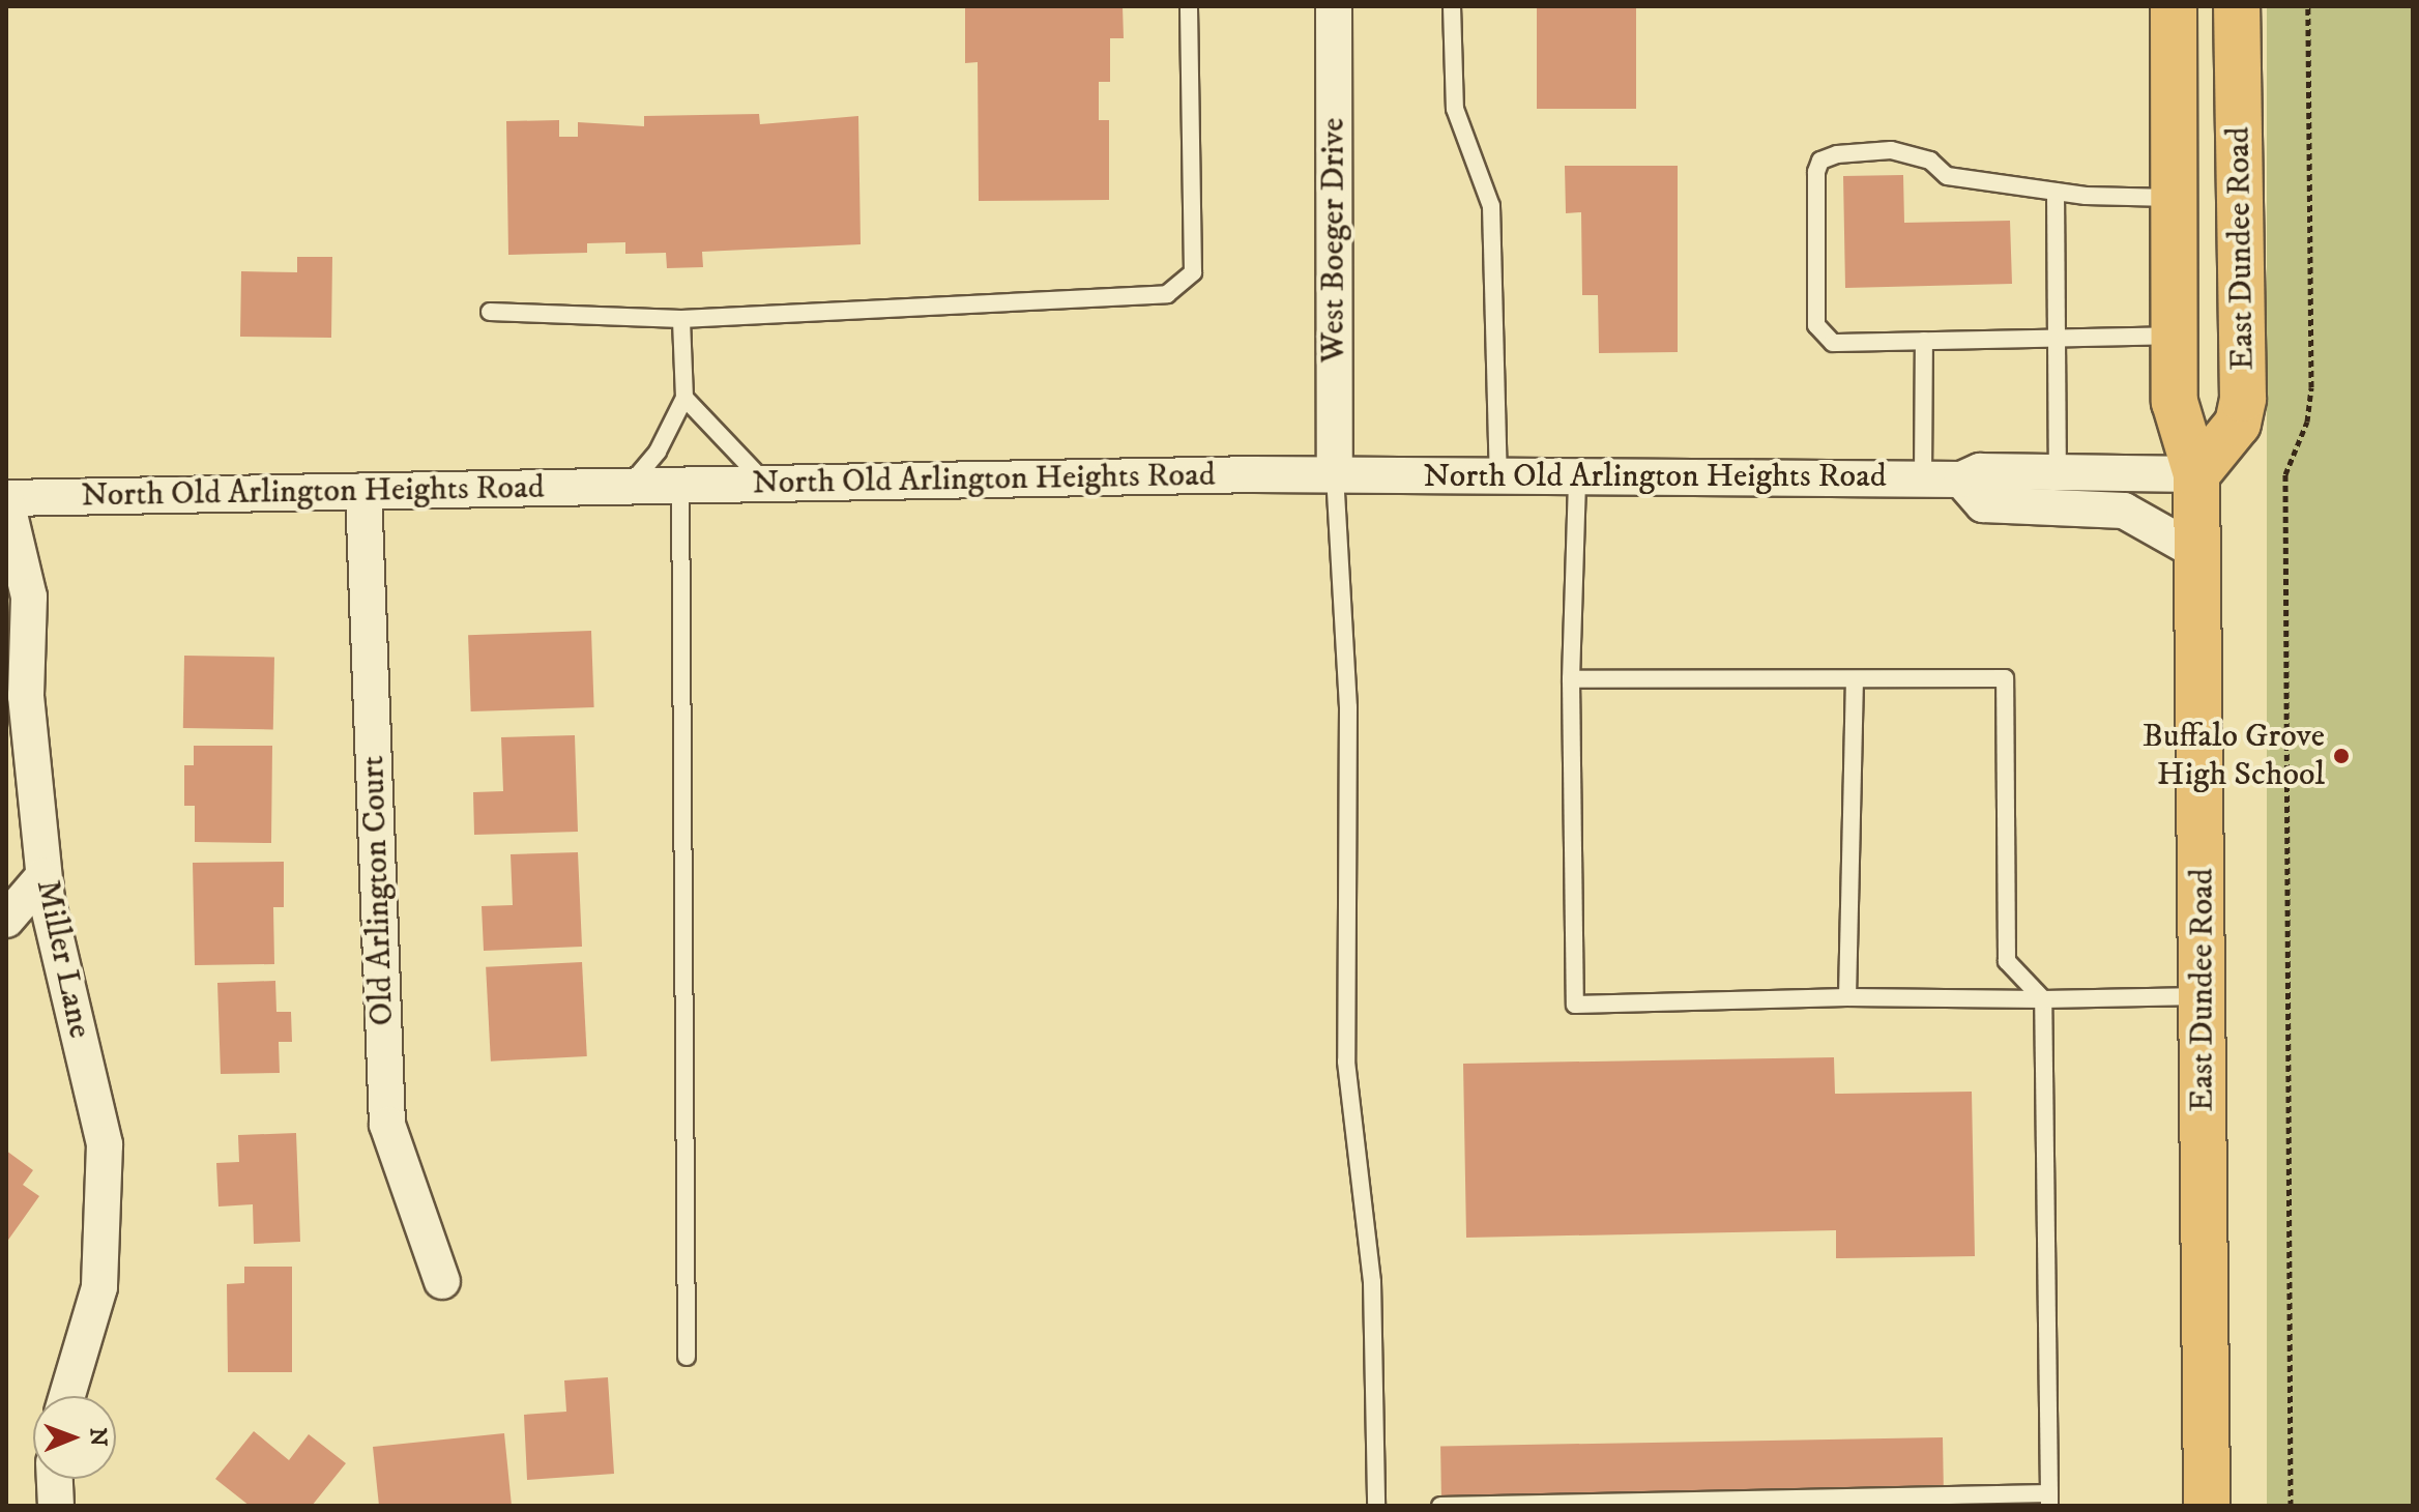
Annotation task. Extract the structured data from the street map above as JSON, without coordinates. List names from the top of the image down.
{
  "streets": {
    "main road": ["East Dundee Road"],
    "street": [
      "West Boeger Drive",
      "North Old Arlington Heights Road",
      "Old Arlington Court",
      "Miller Lane"
    ]
  },
  "crossings": [
    ["West Boeger Drive", "North Old Arlington Heights Road"],
    ["East Dundee Road", "North Old Arlington Heights Road"],
    ["North Old Arlington Heights Road", "Old Arlington Court"],
    ["North Old Arlington Heights Road", "Miller Lane"]
  ],
  "places": ["Buffalo Grove High School"],
  "north": "right"
}
